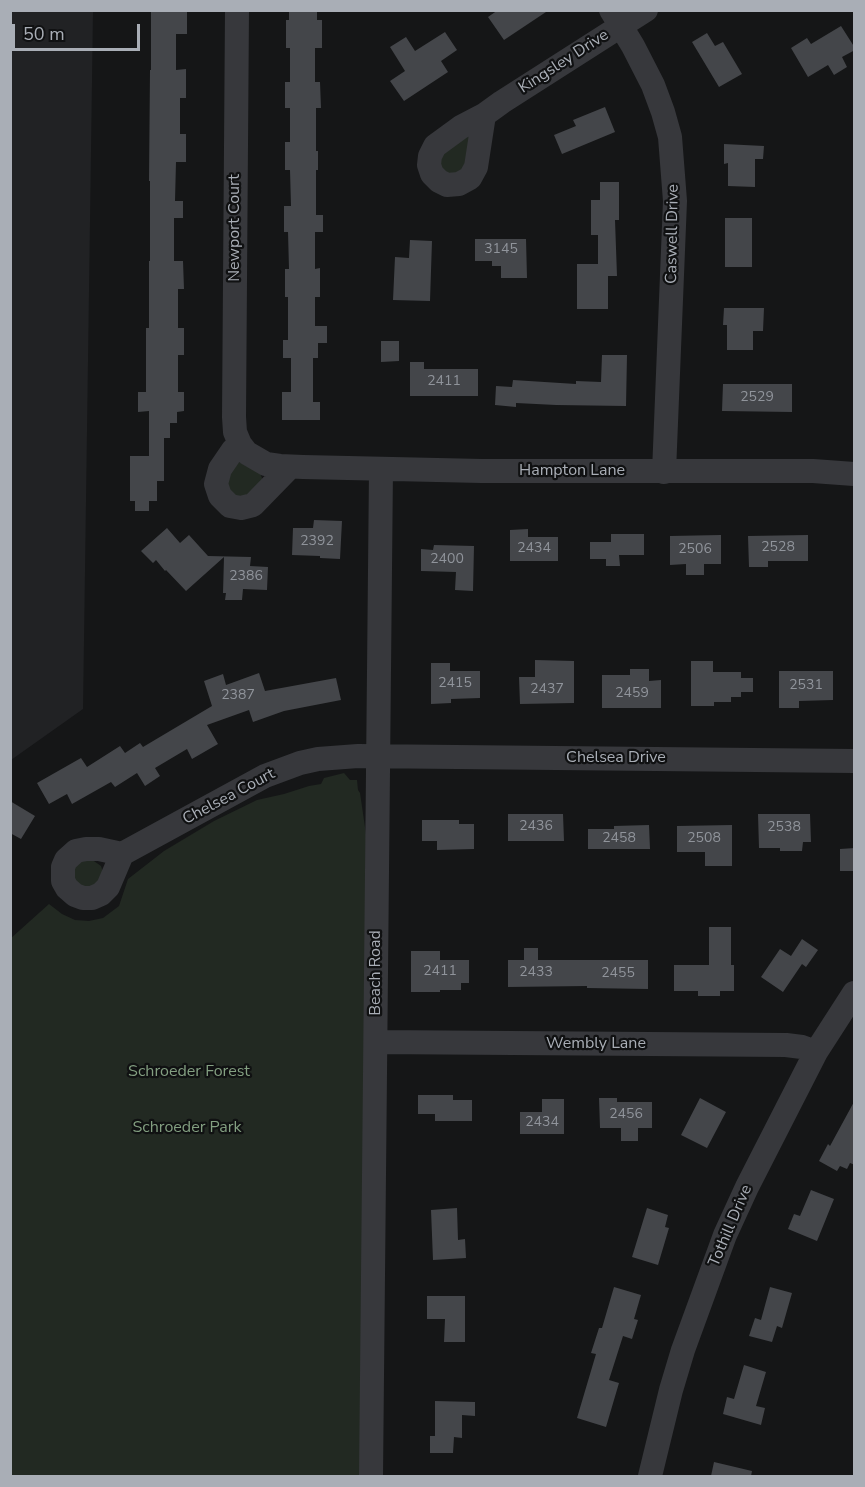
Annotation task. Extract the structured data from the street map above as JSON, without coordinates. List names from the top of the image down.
{
  "streets": {
    "street": [
      "Kingsley Drive",
      "Newport Court",
      "Caswell Drive",
      "Hampton Lane",
      "Chelsea Drive",
      "Chelsea Court",
      "Beach Road",
      "Wembly Lane",
      "Tothill Drive"
    ]
  },
  "crossings": [
    ["Kingsley Drive", "Caswell Drive"],
    ["Newport Court", "Hampton Lane"],
    ["Caswell Drive", "Hampton Lane"],
    ["Hampton Lane", "Beach Road"],
    ["Chelsea Drive", "Chelsea Court"],
    ["Chelsea Drive", "Beach Road"],
    ["Chelsea Court", "Beach Road"],
    ["Beach Road", "Wembly Lane"],
    ["Wembly Lane", "Tothill Drive"]
  ],
  "parks": ["Schroeder Forest", "Schroeder Park"],
  "house_numbers": [
    "3145",
    "2411",
    "2529",
    "2392",
    "2528",
    "2434",
    "2506",
    "2400",
    "2386",
    "2415",
    "2531",
    "2437",
    "2459",
    "2387",
    "2436",
    "2538",
    "2458",
    "2508",
    "2411",
    "2433",
    "2455",
    "2456",
    "2434"
  ],
  "scale_bar": "50 m"
}
